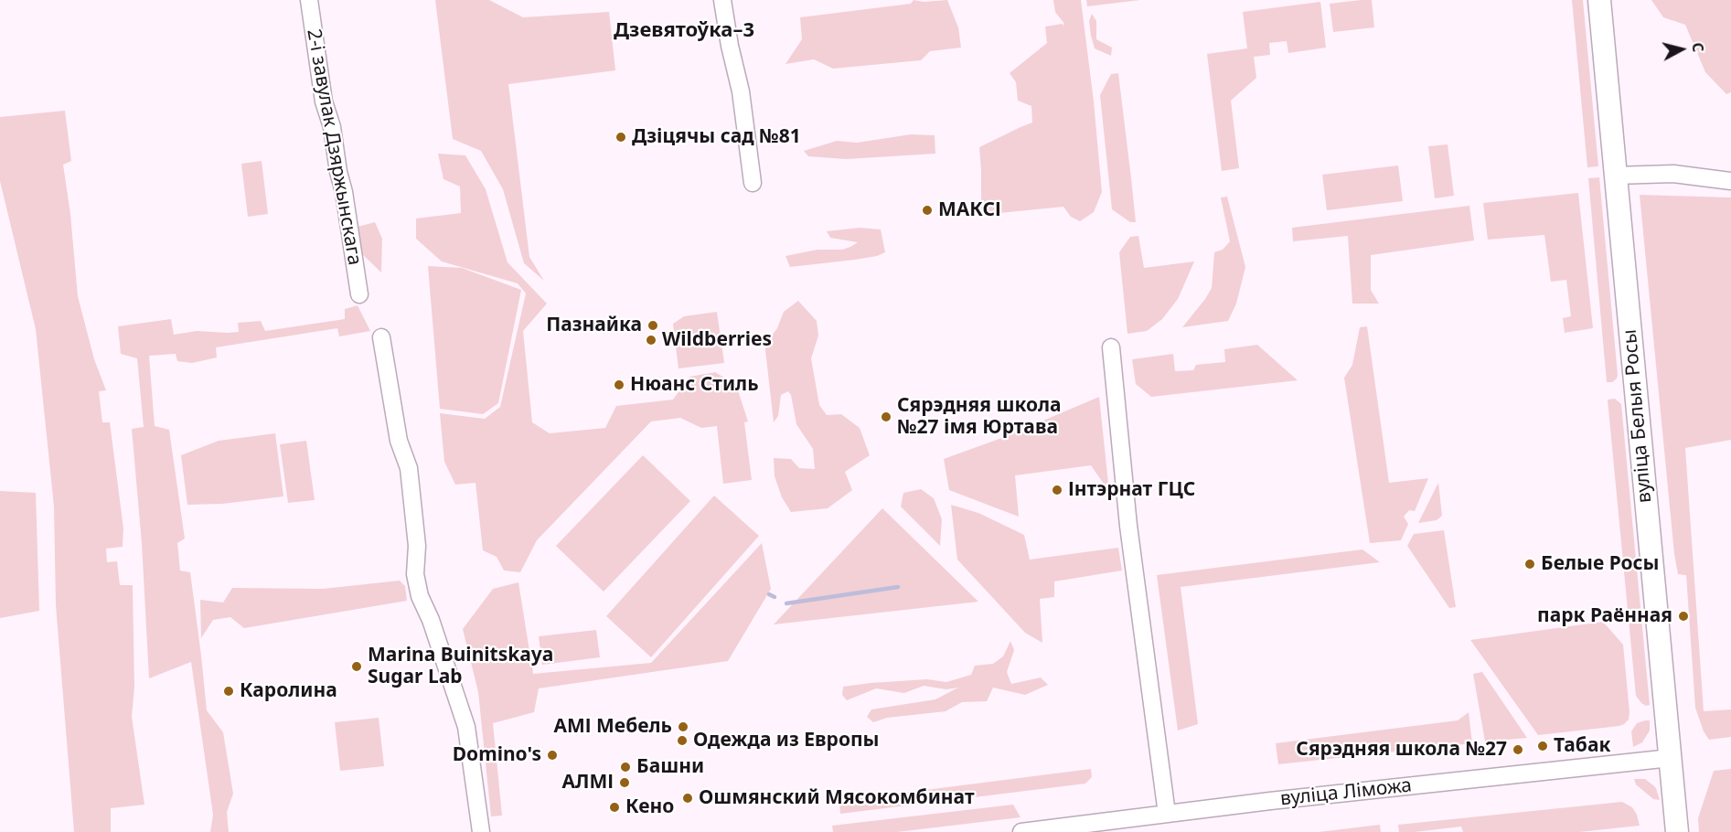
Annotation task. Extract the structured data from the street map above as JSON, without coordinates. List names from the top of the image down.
{
  "streets": {
    "main road": ["вуліца Белыя Росы"],
    "street": ["2-і завулак Дзяржынскага", "вуліца Ліможа"]
  },
  "crossings": [
    ["вуліца Белыя Росы", "вуліца Ліможа"]
  ],
  "districts": ["Дзевятоўка–3"],
  "places": [
    "Дзіцячы сад №81",
    "МАКСІ",
    "Пазнайка",
    "Wildberries",
    "Нюанс Стиль",
    "Сярэдняя школа №27 імя Юртава",
    "Інтэрнат ГЦС",
    "Белые Росы",
    "парк Раённая",
    "Marina Buinitskaya Sugar Lab",
    "Каролина",
    "АМІ Мебель",
    "Одежда из Европы",
    "Табак",
    "Сярэдняя школа №27",
    "Domino's",
    "Башни",
    "АЛМІ",
    "Ошмянский Мясокомбинат",
    "Кено"
  ],
  "north": "right"
}
